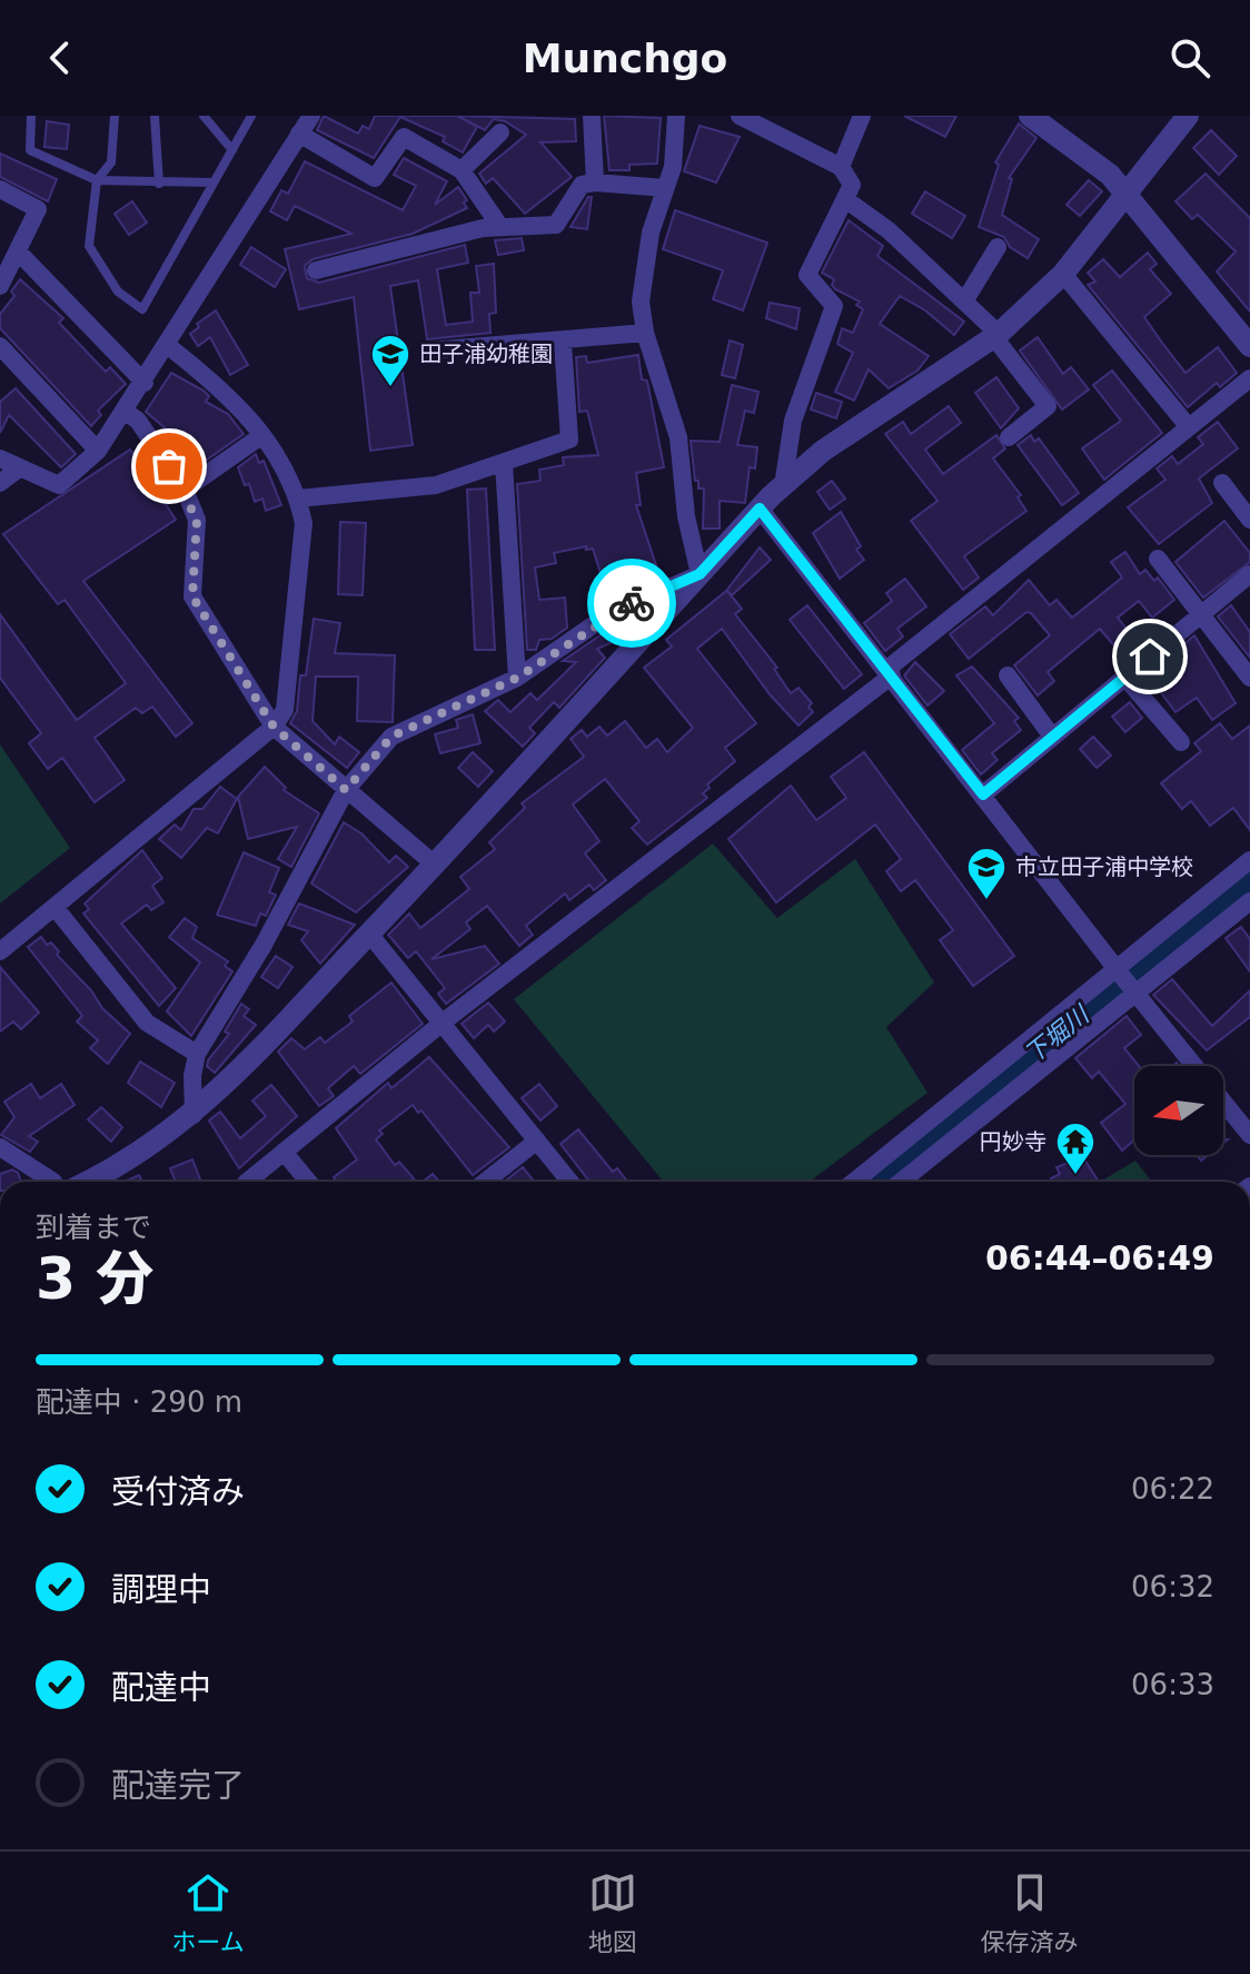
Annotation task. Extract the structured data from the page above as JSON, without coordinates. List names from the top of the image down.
{
  "water": ["下堀川"],
  "places": {
    "school or university": ["田子浦幼稚園", "市立田子浦中学校"],
    "temple": ["円妙寺"]
  },
  "north": "left",
  "page": {
    "header": "Munchgo",
    "heading": ["3 分", "到着まで", "06:44–06:49"],
    "bar": "配達中 · 290 m",
    "list": [
      ["受付済み", "06:22"],
      ["調理中", "06:32"],
      ["配達中", "06:33"],
      "配達完了"
    ],
    "tabs": ["ホーム", "地図", "保存済み"]
  }
}
